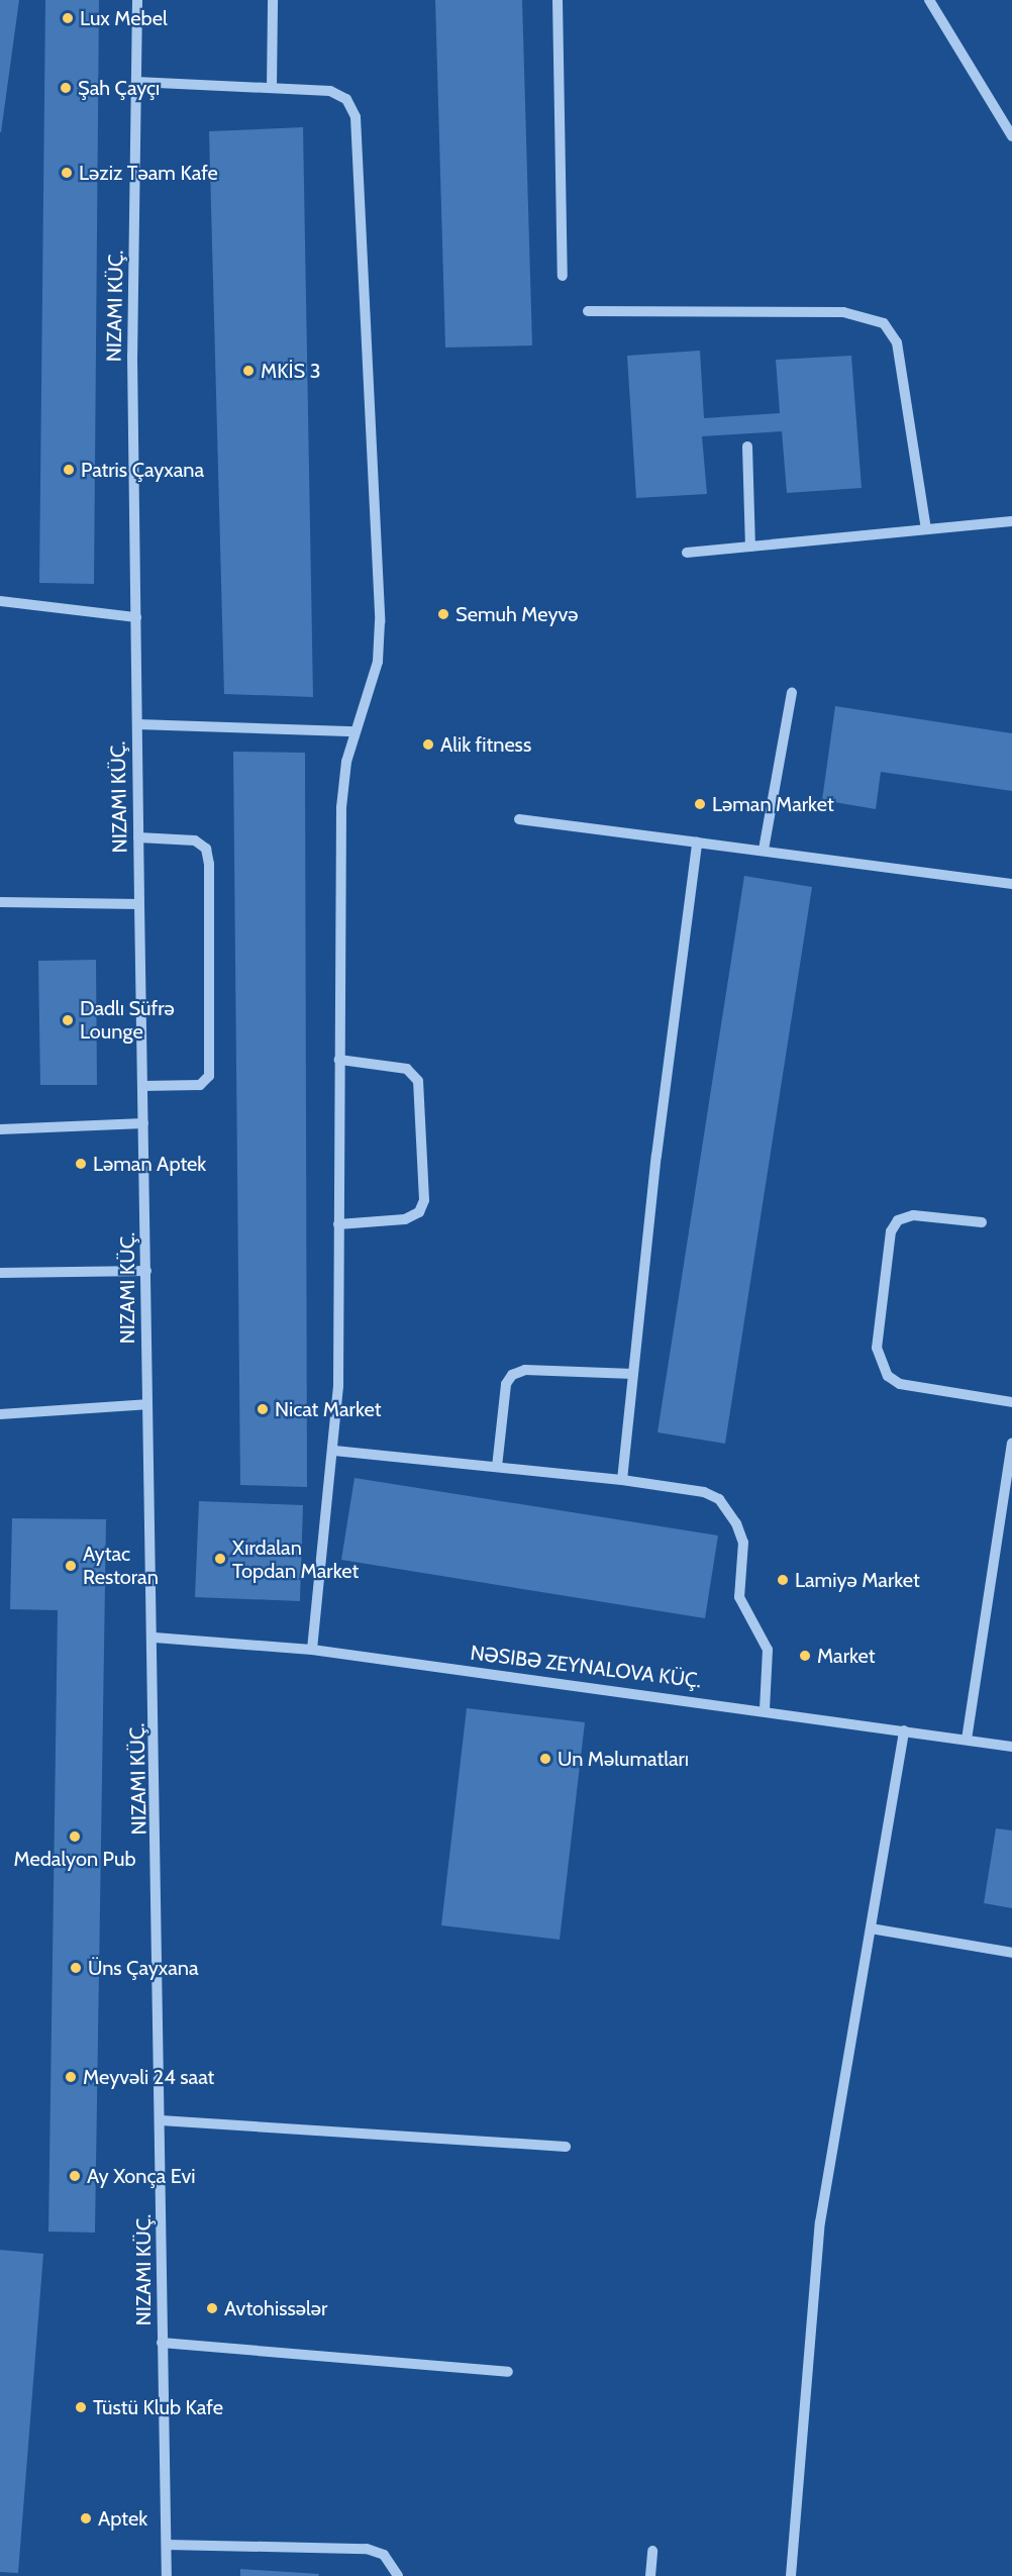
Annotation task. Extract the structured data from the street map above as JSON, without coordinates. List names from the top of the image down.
{
  "streets": {
    "street": ["NIZAMI KÜÇ.", "NƏSIBƏ ZEYNALOVA KÜÇ."]
  },
  "crossings": [
    ["NIZAMI KÜÇ.", "NƏSIBƏ ZEYNALOVA KÜÇ."]
  ],
  "places": [
    "Lux Mebel",
    "Şah Çayçı",
    "Ləziz Təam Kafe",
    "MKİS 3",
    "Patris Çayxana",
    "Semuh Meyvə",
    "Alik fitness",
    "Ləman Market",
    "Dadlı Süfrə Lounge",
    "Ləman Aptek",
    "Nicat Market",
    "Xırdalan Topdan Market",
    "Aytac Restoran",
    "Lamiyə Market",
    "Market",
    "Un Məlumatları",
    "Medalyon Pub",
    "Üns Çayxana",
    "Meyvəli 24 saat",
    "Ay Xonça Evi",
    "Avtohissələr",
    "Tüstü Klub Kafe",
    "Aptek"
  ]
}
